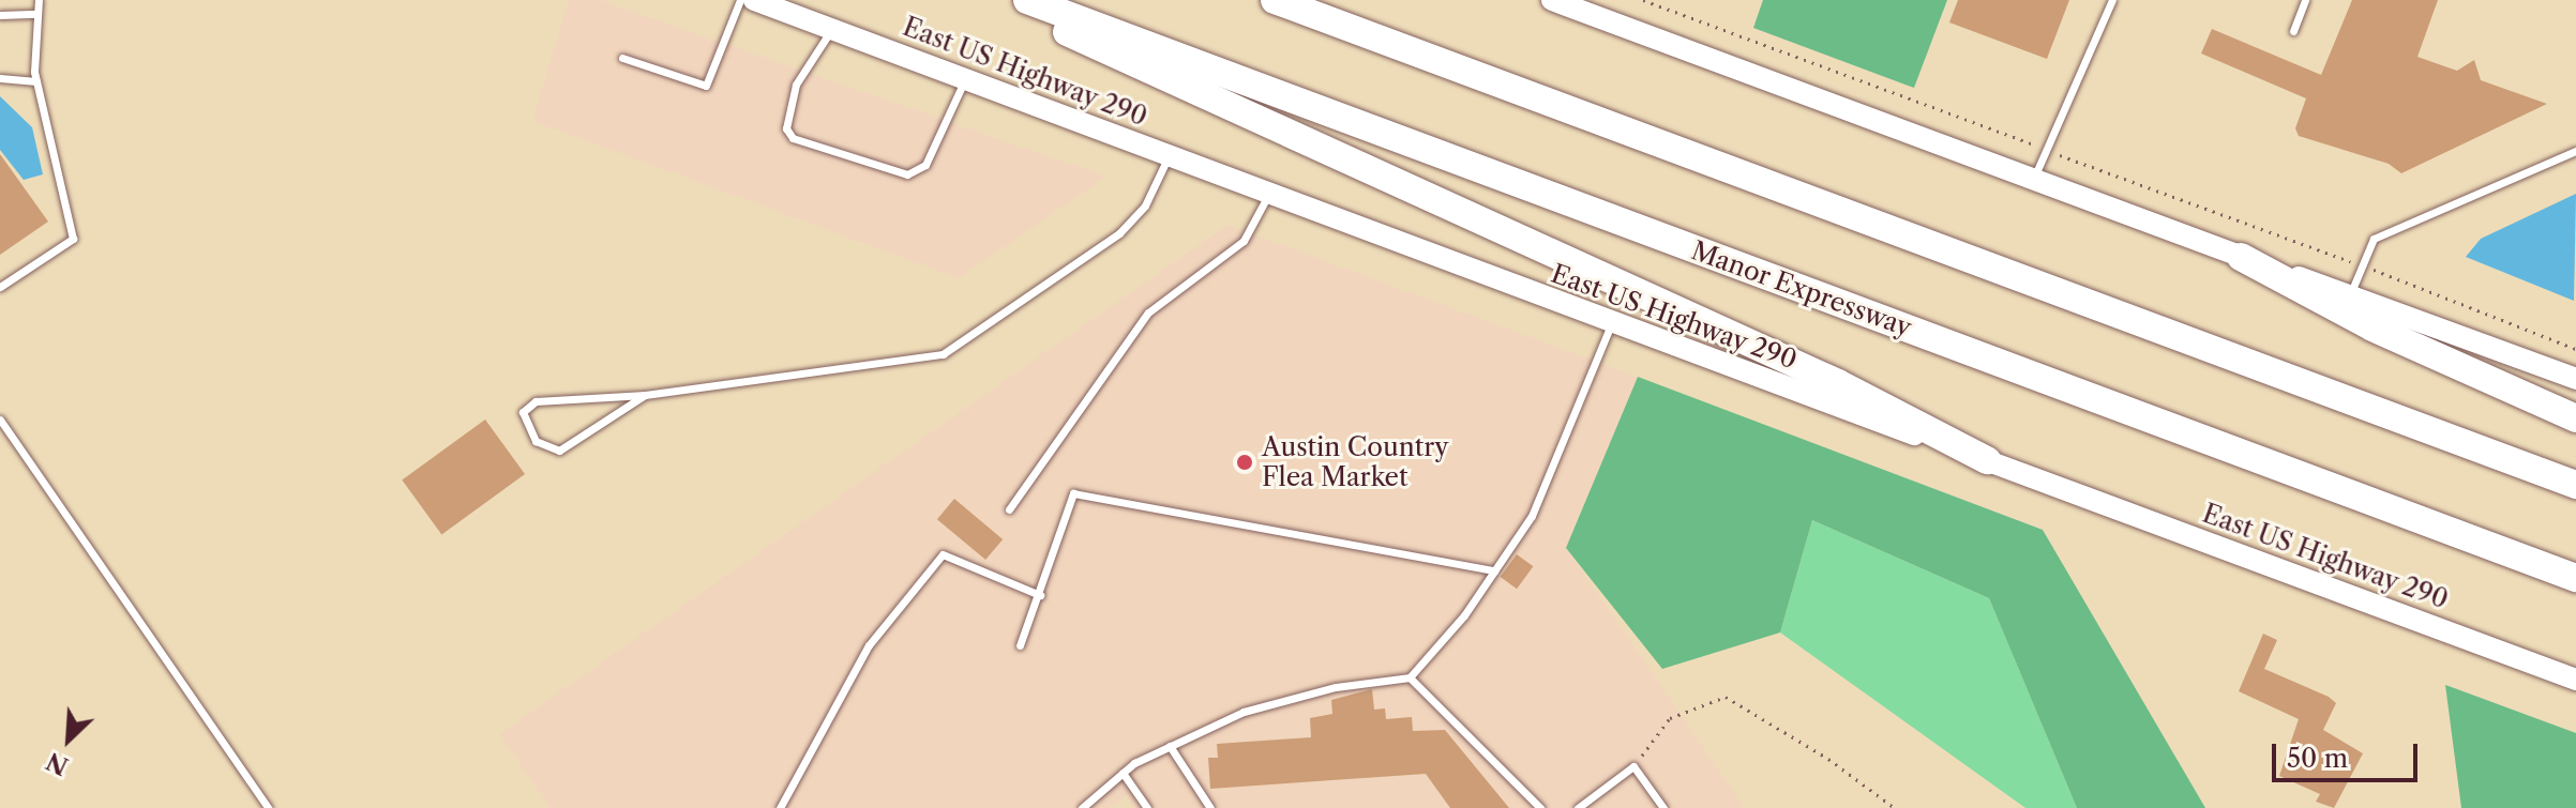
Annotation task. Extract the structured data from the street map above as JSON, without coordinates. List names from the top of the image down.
{
  "streets": {
    "highway": ["Manor Expressway"],
    "main road": ["East US Highway 290"]
  },
  "places": ["Austin Country Flea Market"],
  "scale_bar": "50 m",
  "north": "bottom left"
}
